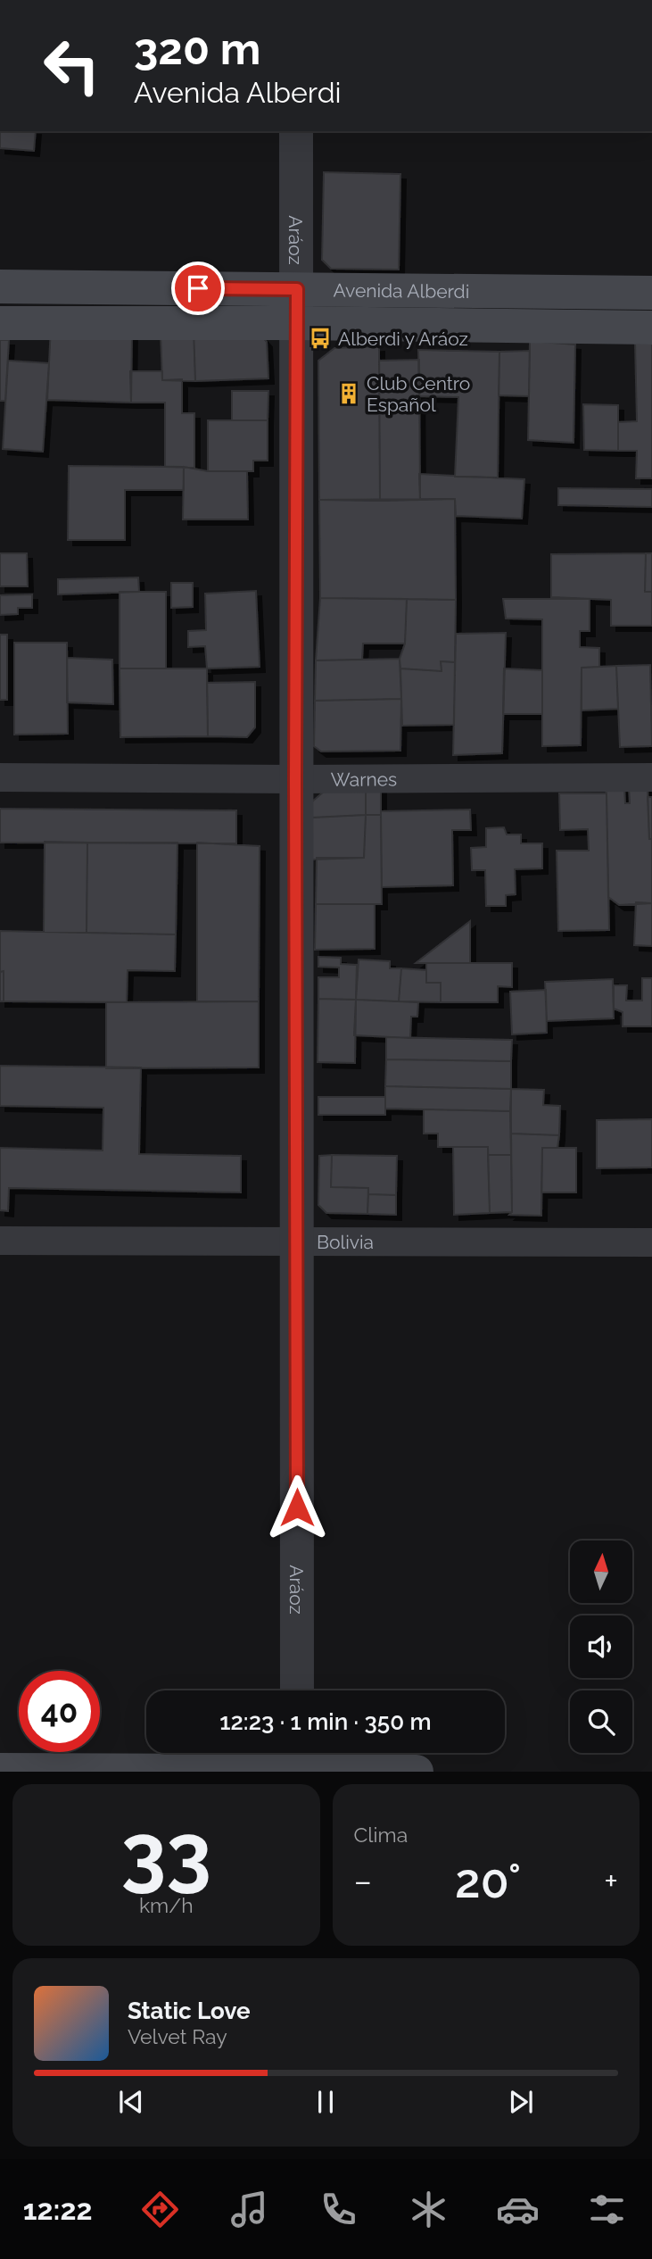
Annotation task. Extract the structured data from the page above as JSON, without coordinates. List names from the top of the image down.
{
  "streets": {
    "main road": ["Avenida Alberdi"],
    "street": ["Aráoz", "Warnes", "Bolivia"]
  },
  "crossings": [
    ["Aráoz", "Avenida Alberdi"],
    ["Aráoz", "Warnes"],
    ["Aráoz", "Bolivia"]
  ],
  "places": {
    "bus stop": ["Alberdi y Aráoz"],
    "building": ["Club Centro Español"]
  },
  "north": "top",
  "page": {
    "turn": ["320 m", "Avenida Alberdi"],
    "limit": "40",
    "trip": "12:23 · 1 min · 350 m",
    "tile": [
      ["33", "km/h"],
      "Clima"
    ],
    "heat": ["−", "20°", "+"],
    "song": ["Static Love", "Velvet Ray"],
    "tabs": "12:22"
  }
}
